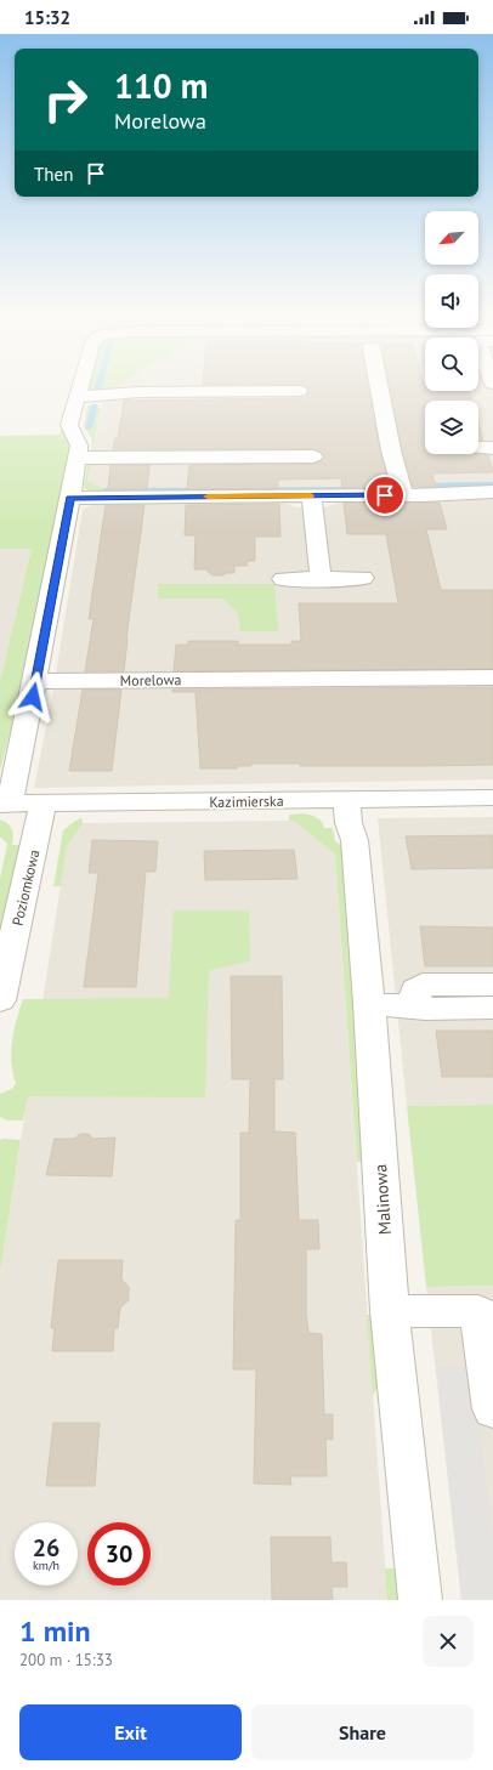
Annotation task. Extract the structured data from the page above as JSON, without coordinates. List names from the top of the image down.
{
  "streets": {
    "street": [
      "Morelowa",
      "Kazimierska",
      "Poziomkowa",
      "Malinowa"
    ]
  },
  "crossings": [
    ["Kazimierska", "Poziomkowa"],
    ["Kazimierska", "Malinowa"]
  ],
  "north": "bottom left",
  "page": {
    "status": "15:32",
    "turn": ["110 m", "Morelowa"],
    "then": "Then",
    "speed": "26 km/h",
    "limit": "30",
    "heading": ["1 min", "200 m · 15:33"],
    "buttons": ["Exit", "Share"]
  }
}
